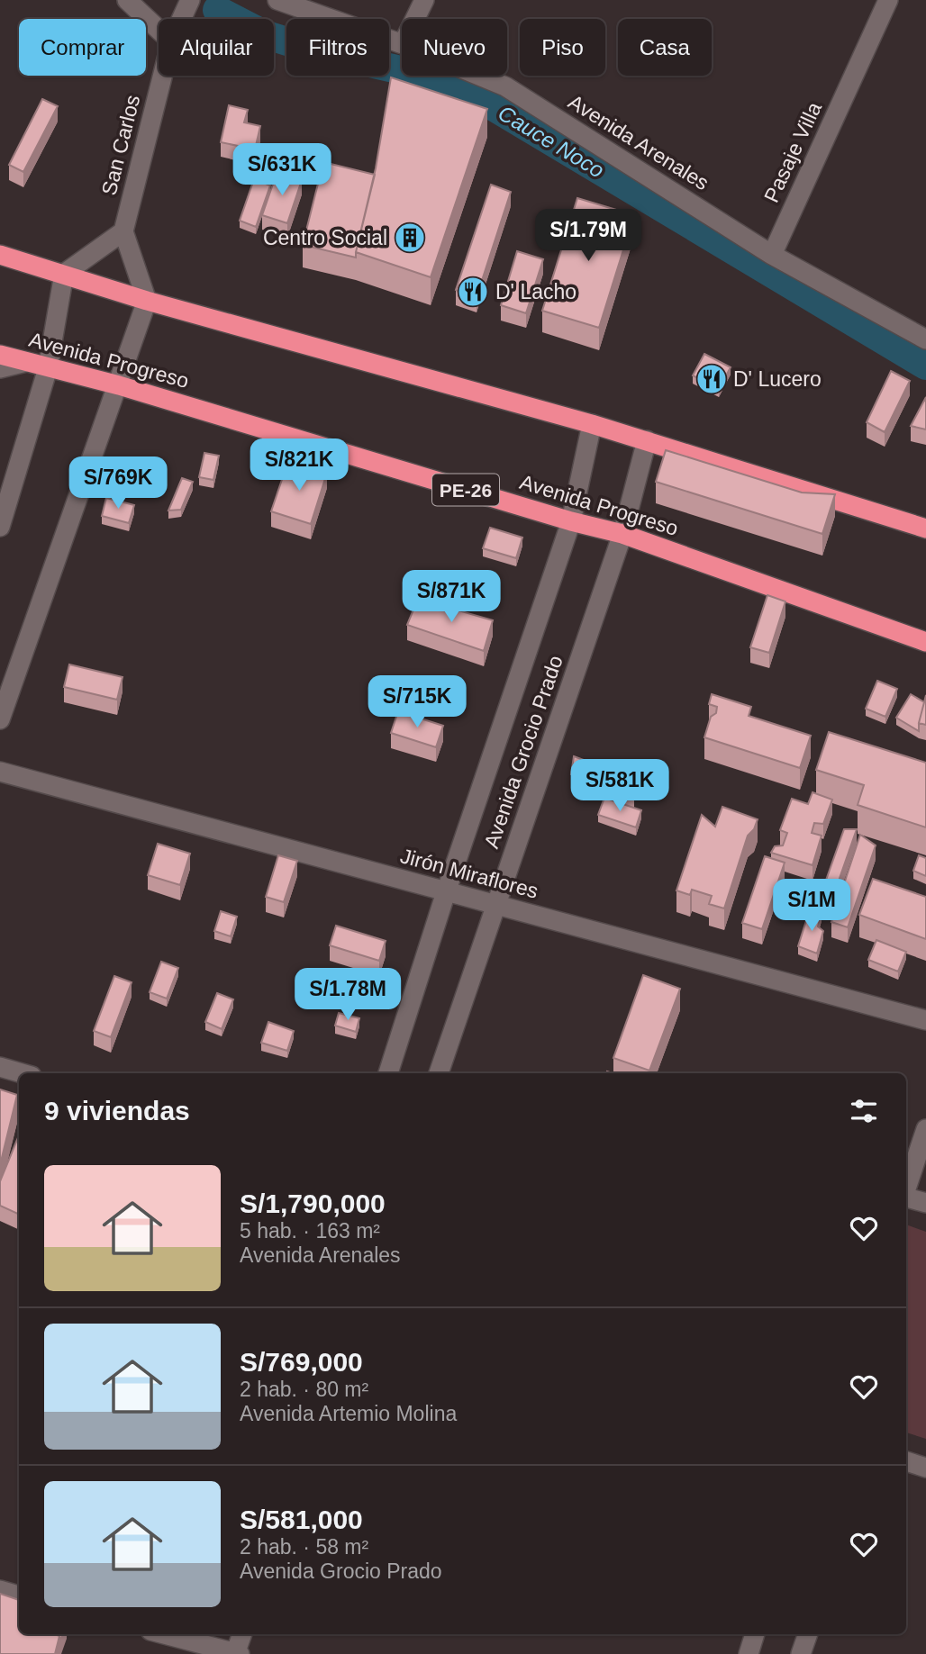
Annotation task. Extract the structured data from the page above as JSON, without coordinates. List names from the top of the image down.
{
  "streets": {
    "highway": ["Avenida Progreso", "PE-26"],
    "street": [
      "Avenida Arenales",
      "San Carlos",
      "Pasaje Villa",
      "Avenida Grocio Prado",
      "Jirón Miraflores"
    ]
  },
  "crossings": [
    ["Avenida Arenales", "Pasaje Villa"],
    ["Avenida Progreso", "Avenida Grocio Prado"],
    ["Avenida Grocio Prado", "Jirón Miraflores"]
  ],
  "water": ["Cauce Noco"],
  "places": {
    "building": ["Centro Social"],
    "restaurant": ["D' Lacho", "D' Lucero"]
  },
  "page": {
    "chip": [
      "Comprar",
      "Alquilar",
      "Filtros",
      "Nuevo",
      "Piso",
      "Casa"
    ],
    "price": [
      "S/631K",
      "S/1.79M",
      "S/821K",
      "S/769K",
      "S/871K",
      "S/715K",
      "S/581K",
      "S/1M",
      "S/1.78M"
    ],
    "heading": "9 viviendas",
    "list": [
      {
        "name": "S/1,790,000",
        "note": "5 hab. · 163 m² · Avenida Arenales"
      },
      {
        "name": "S/769,000",
        "note": "2 hab. · 80 m² · Avenida Artemio Molina"
      },
      {
        "name": "S/581,000",
        "note": "2 hab. · 58 m² · Avenida Grocio Prado"
      }
    ]
  }
}
